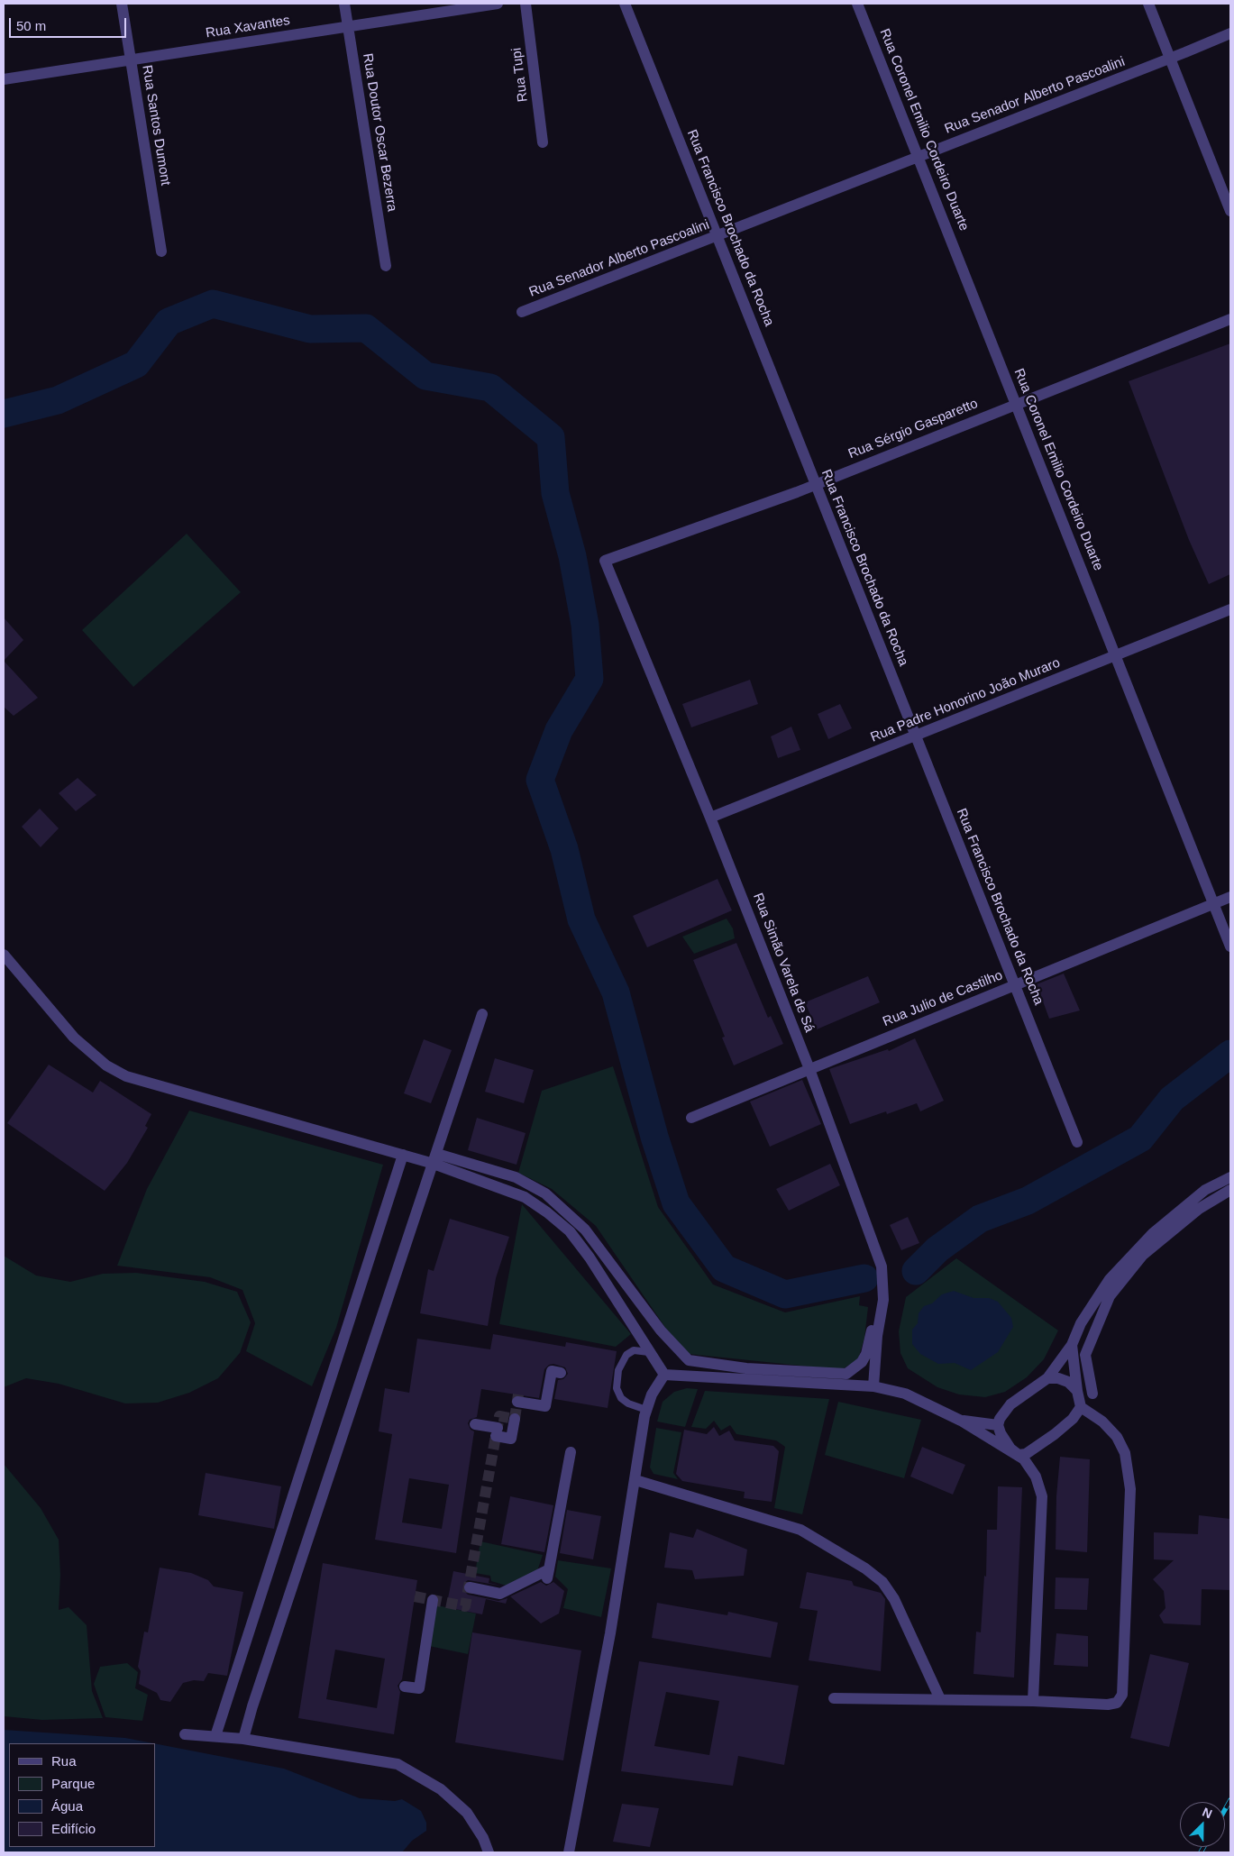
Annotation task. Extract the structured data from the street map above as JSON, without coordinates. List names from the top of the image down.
{
  "streets": {
    "street": [
      "Rua Xavantes",
      "Rua Tupi",
      "Rua Senador Alberto Pascoalini",
      "Rua Santos Dumont",
      "Rua Coronel Emilio Cordeiro Duarte",
      "Rua Doutor Oscar Bezerra",
      "Rua Francisco Brochado da Rocha",
      "Rua Sérgio Gasparetto",
      "Rua Padre Honorino João Muraro",
      "Rua Simão Varela de Sá",
      "Rua Julio de Castilho"
    ]
  },
  "crossings": [
    ["Rua Xavantes", "Rua Santos Dumont"],
    ["Rua Xavantes", "Rua Doutor Oscar Bezerra"],
    ["Rua Senador Alberto Pascoalini", "Rua Coronel Emilio Cordeiro Duarte"],
    ["Rua Senador Alberto Pascoalini", "Rua Francisco Brochado da Rocha"],
    ["Rua Coronel Emilio Cordeiro Duarte", "Rua Sérgio Gasparetto"],
    ["Rua Coronel Emilio Cordeiro Duarte", "Rua Padre Honorino João Muraro"],
    ["Rua Coronel Emilio Cordeiro Duarte", "Rua Julio de Castilho"],
    ["Rua Francisco Brochado da Rocha", "Rua Sérgio Gasparetto"],
    ["Rua Francisco Brochado da Rocha", "Rua Padre Honorino João Muraro"],
    ["Rua Francisco Brochado da Rocha", "Rua Julio de Castilho"],
    ["Rua Sérgio Gasparetto", "Rua Simão Varela de Sá"],
    ["Rua Padre Honorino João Muraro", "Rua Simão Varela de Sá"],
    ["Rua Simão Varela de Sá", "Rua Julio de Castilho"]
  ],
  "legend": [
    "Rua",
    "Parque",
    "Água",
    "Edifício"
  ],
  "scale_bar": "50 m",
  "north": "top right"
}
